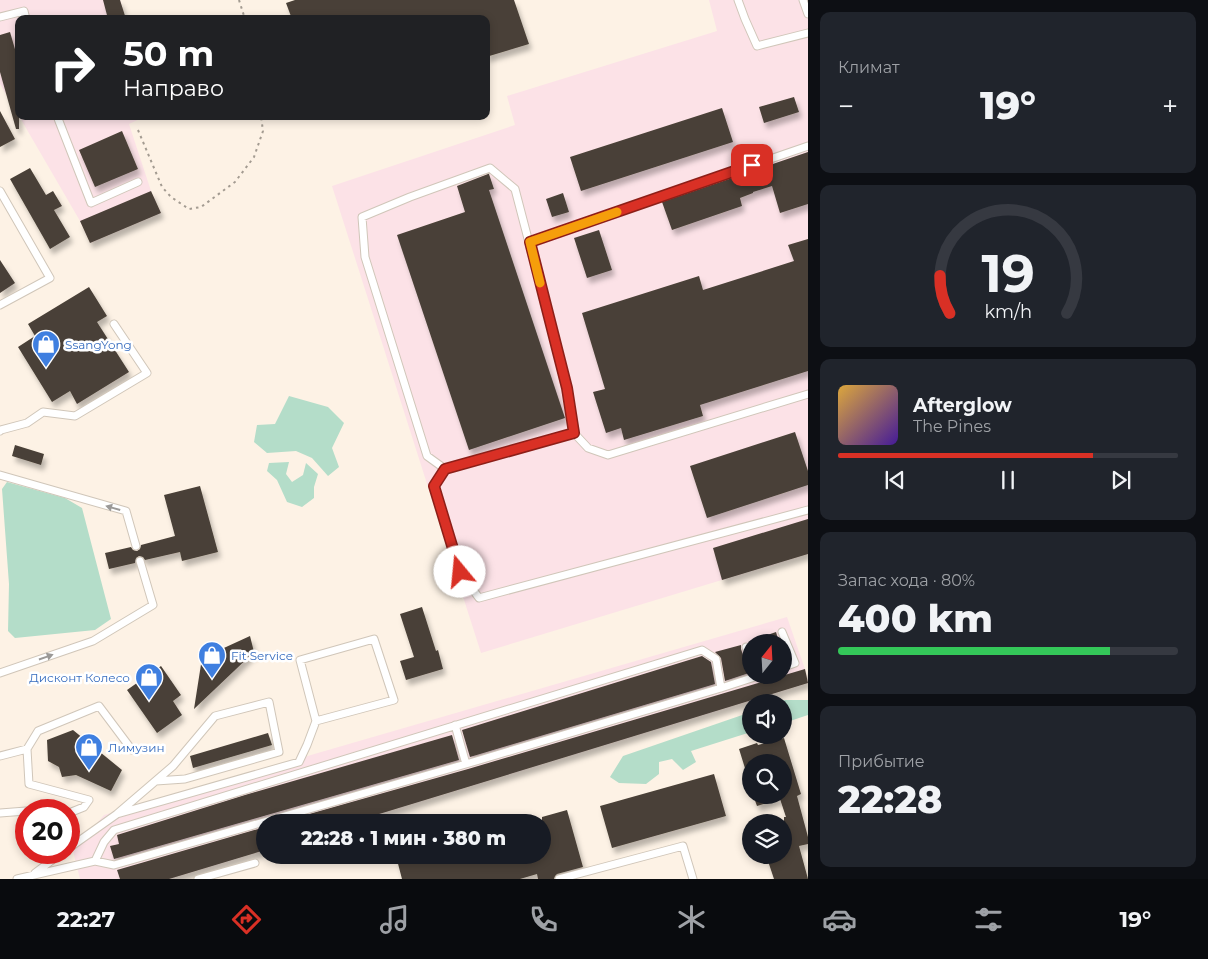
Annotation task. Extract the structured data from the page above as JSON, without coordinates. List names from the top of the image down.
{
  "places": {
    "shop": [
      "SsangYong",
      "Fit Service",
      "Дисконт Колесо",
      "Лимузин"
    ]
  },
  "north": "top",
  "page": {
    "tile": [
      "Климат",
      ["Запас хода · 80%", "400 km"],
      ["Прибытие", "22:28"]
    ],
    "turn": ["50 m", "Направо"],
    "heat": ["−", "19°", "+"],
    "song": ["Afterglow", "The Pines"],
    "limit": "20",
    "trip": "22:28 · 1 мин · 380 m",
    "tabs": ["22:27", "19°"],
    "gauge": ["19", "km/h"]
  }
}
